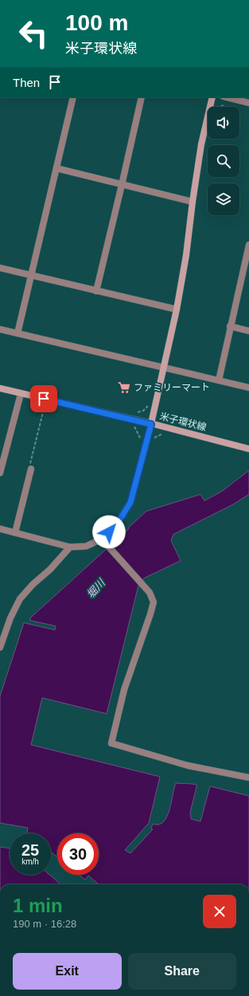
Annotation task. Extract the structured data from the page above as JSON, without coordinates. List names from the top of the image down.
{
  "streets": {
    "street": ["米子環状線"]
  },
  "water": ["堀川"],
  "places": {
    "supermarket": ["ファミリーマート"]
  },
  "page": {
    "turn": ["100 m", "米子環状線"],
    "then": "Then",
    "speed": "25 km/h",
    "limit": "30",
    "heading": ["1 min", "190 m · 16:28"],
    "buttons": ["Exit", "Share"]
  }
}
